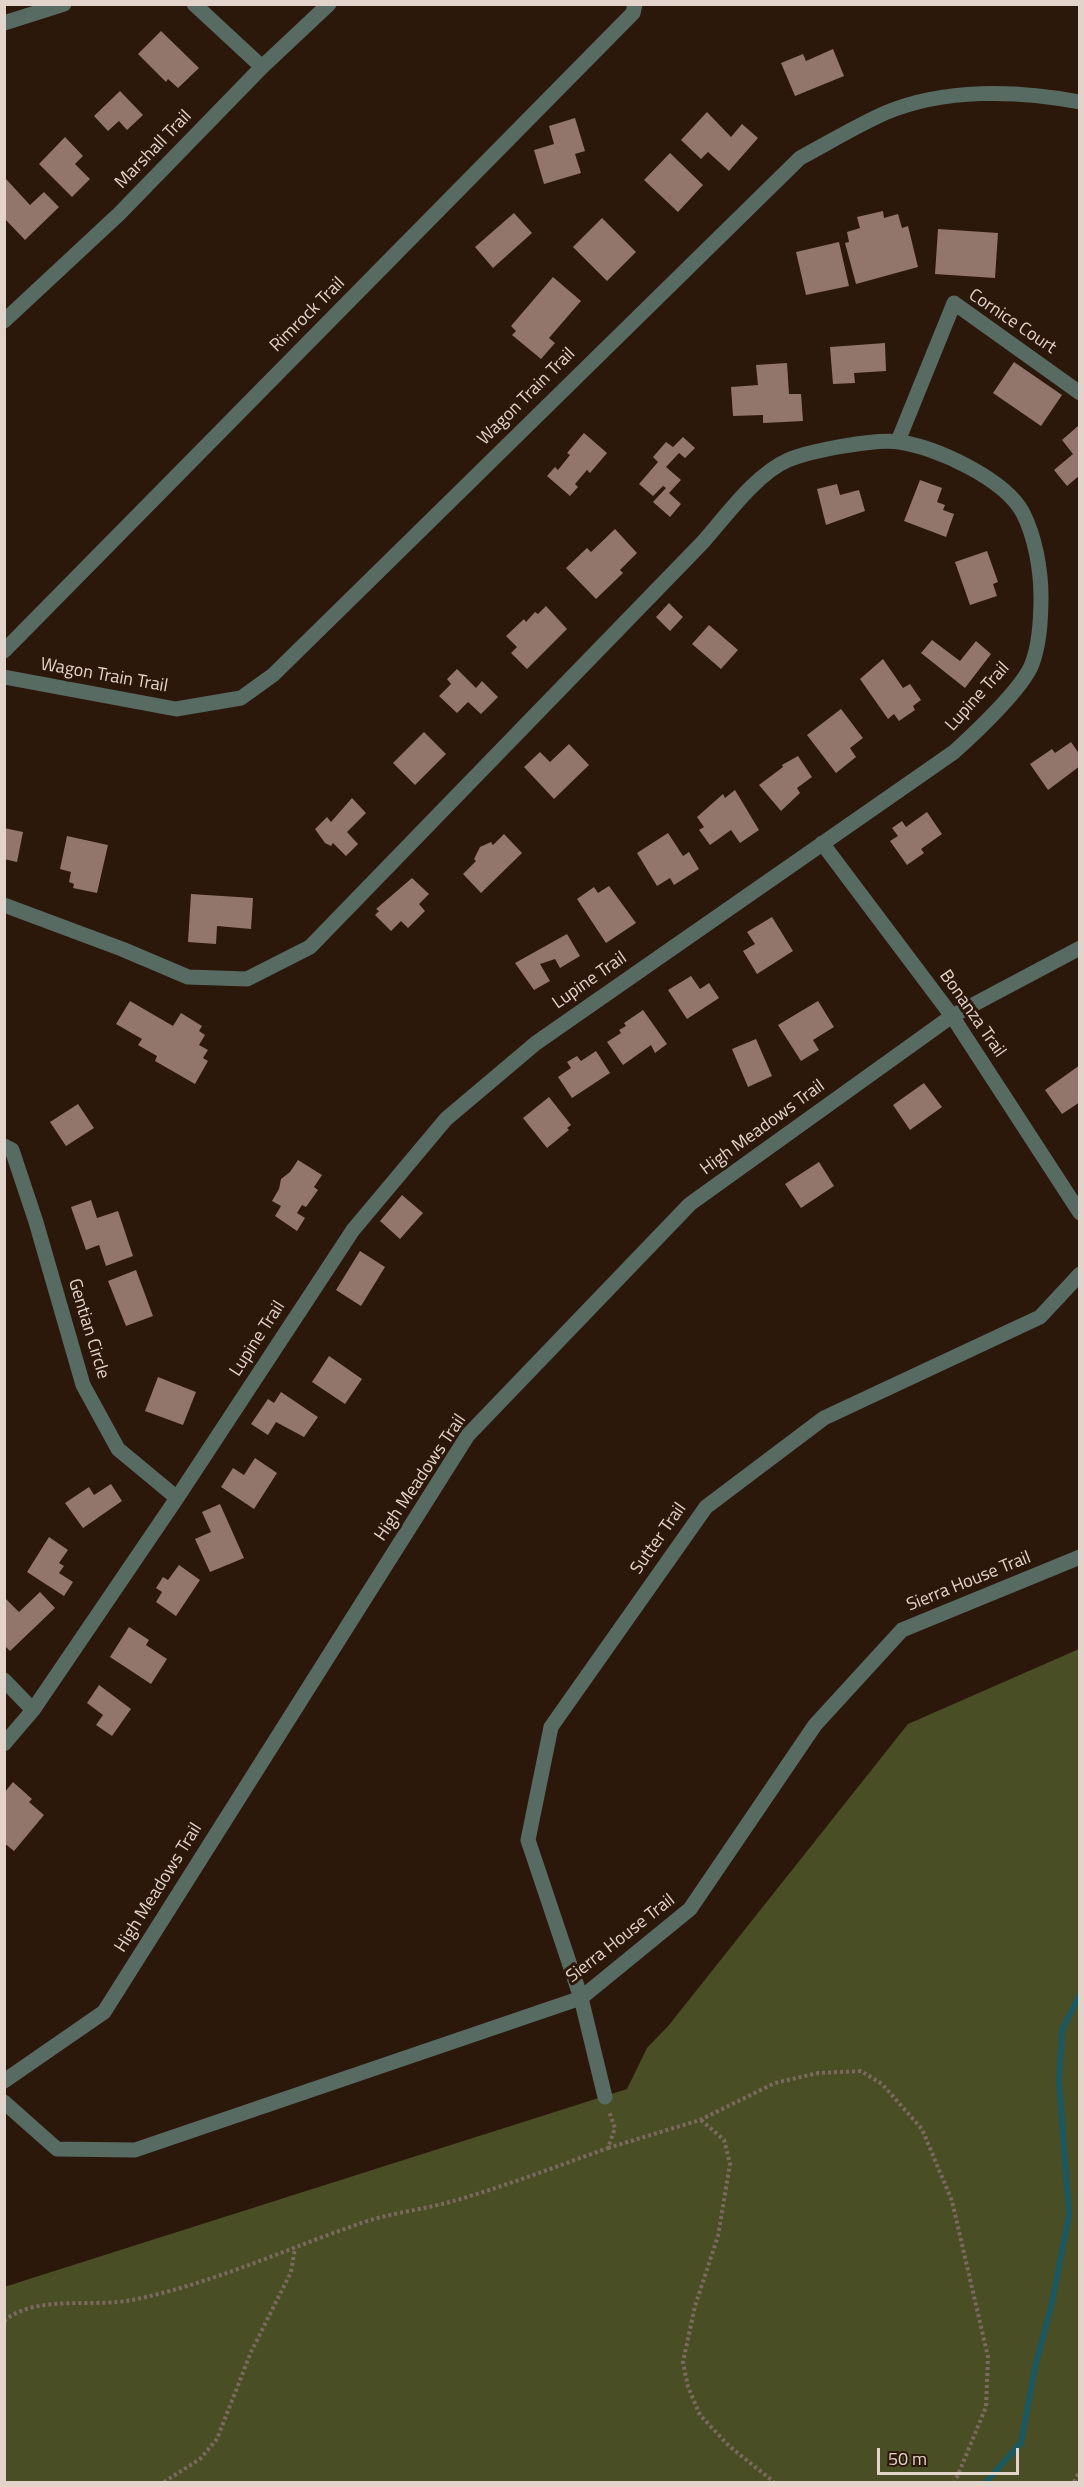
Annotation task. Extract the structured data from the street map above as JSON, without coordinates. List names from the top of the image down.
{
  "streets": {
    "street": [
      "Marshall Trail",
      "Rimrock Trail",
      "Cornice Court",
      "Wagon Train Trail",
      "Lupine Trail",
      "Bonanza Trail",
      "High Meadows Trail",
      "Gentian Circle",
      "Sutter Trail",
      "Sierra House Trail"
    ]
  },
  "crossings": [
    ["Cornice Court", "Lupine Trail"],
    ["Lupine Trail", "Bonanza Trail"],
    ["Lupine Trail", "Gentian Circle"],
    ["Bonanza Trail", "High Meadows Trail"],
    ["Sutter Trail", "Sierra House Trail"]
  ],
  "scale_bar": "50 m"
}
